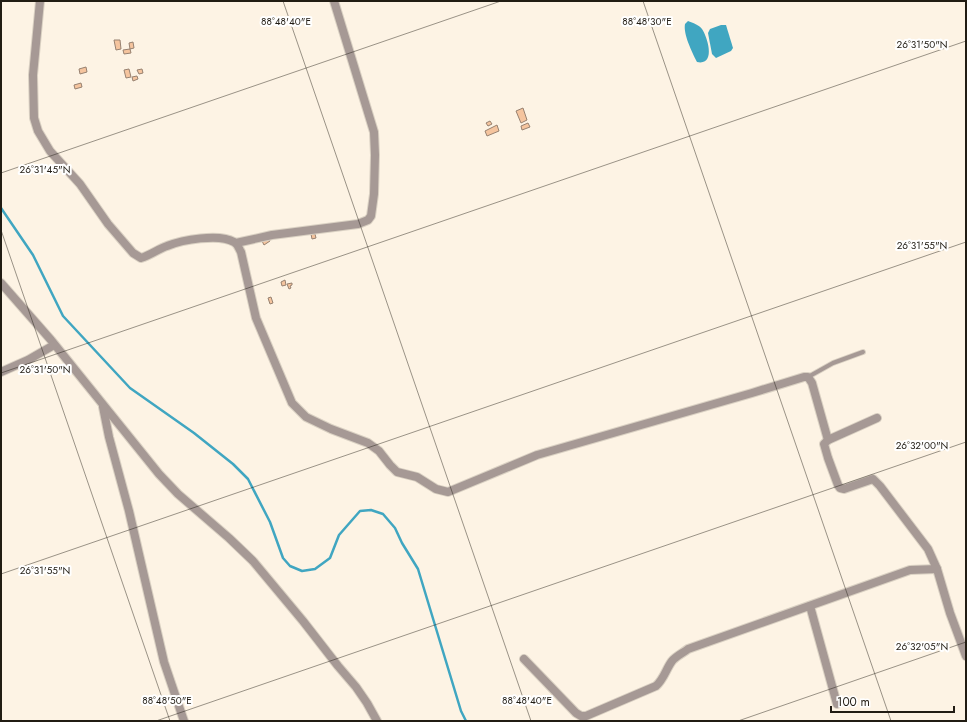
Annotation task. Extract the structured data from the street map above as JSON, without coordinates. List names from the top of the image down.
{
  "scale_bar": "100 m",
  "coordinates": [
    "88°48'40\"E",
    "88°48'30\"E",
    "26°31'50\"N",
    "26°31'45\"N",
    "26°31'55\"N",
    "26°32'00\"N",
    "26°32'05\"N",
    "88°48'50\"E"
  ]
}
